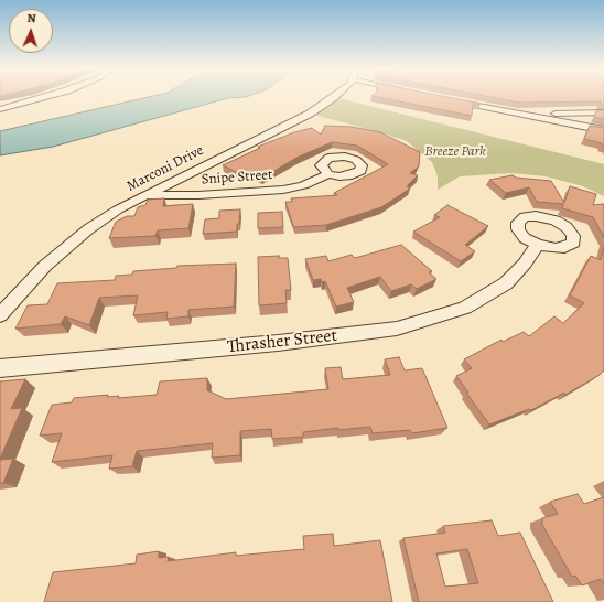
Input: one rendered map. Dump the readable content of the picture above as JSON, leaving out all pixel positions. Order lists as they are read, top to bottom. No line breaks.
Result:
{"streets":{"street":["Marconi Drive","Snipe Street","Thrasher Street"]},"crossings":[["Marconi Drive","Snipe Street"]],"parks":["Breeze Park"],"north":"top"}
